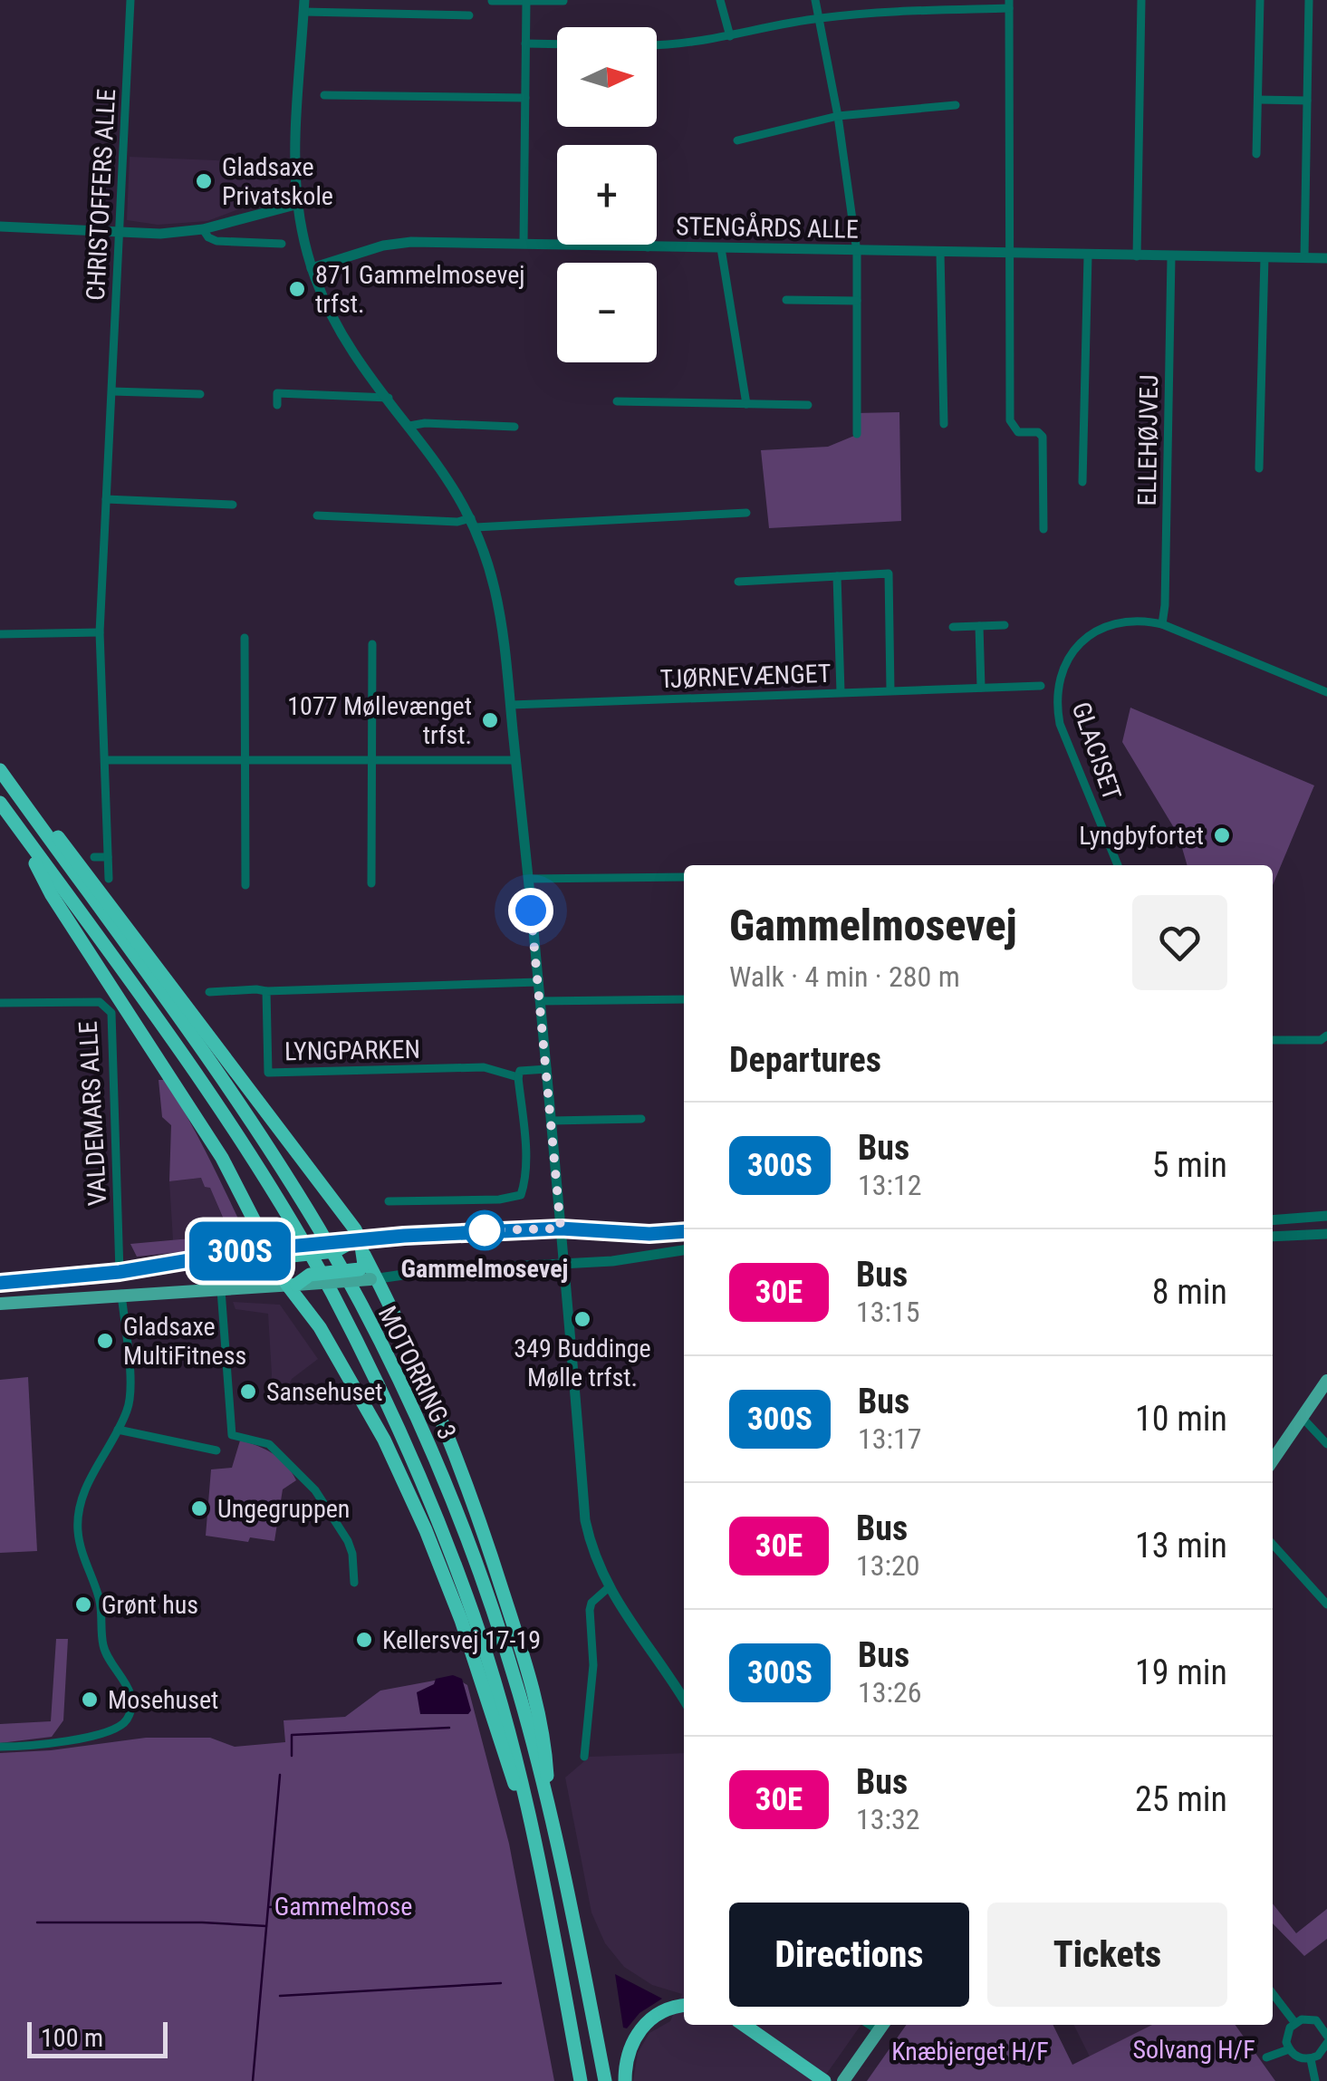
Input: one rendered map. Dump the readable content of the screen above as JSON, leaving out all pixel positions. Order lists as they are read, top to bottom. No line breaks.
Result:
{"streets":{"highway":["MOTORRING 3"],"street":["CHRISTOFFERS ALLE","STENGÅRDS ALLE","ELLEHØJVEJ","TJØRNEVÆNGET","GLACISET","LYNGPARKEN","VALDEMARS ALLE"]},"crossings":[["STENGÅRDS ALLE","ELLEHØJVEJ"],["ELLEHØJVEJ","GLACISET"]],"parks":["Gammelmose","Solvang H/F","Knæbjerget H/F"],"places":["Gladsaxe Privatskole","871 Gammelmosevej trfst.","1077 Møllevænget trfst.","Lyngbyfortet","Gammelmosevej","349 Buddinge Mølle trfst.","Gladsaxe MultiFitness","Sansehuset","Ungegruppen","Grønt hus","Kellersvej 17-19","Mosehuset"],"lines":["bus line 300S"],"scale_bar":"100 m","north":"right","page":{"on_map":"300S","map_buttons":["+","−"],"heading":[["Gammelmosevej","Walk · 4 min · 280 m"],"Departures"],"list":[{"mark":"300S","name":"Bus","note":"13:12","value":"5 min"},{"mark":"30E","name":"Bus","note":"13:15","value":"8 min"},{"mark":"300S","name":"Bus","note":"13:17","value":"10 min"},{"mark":"30E","name":"Bus","note":"13:20","value":"13 min"},{"mark":"300S","name":"Bus","note":"13:26","value":"19 min"},{"mark":"30E","name":"Bus","note":"13:32","value":"25 min"}],"buttons":["Directions","Tickets"],"scale":"100 m"}}
